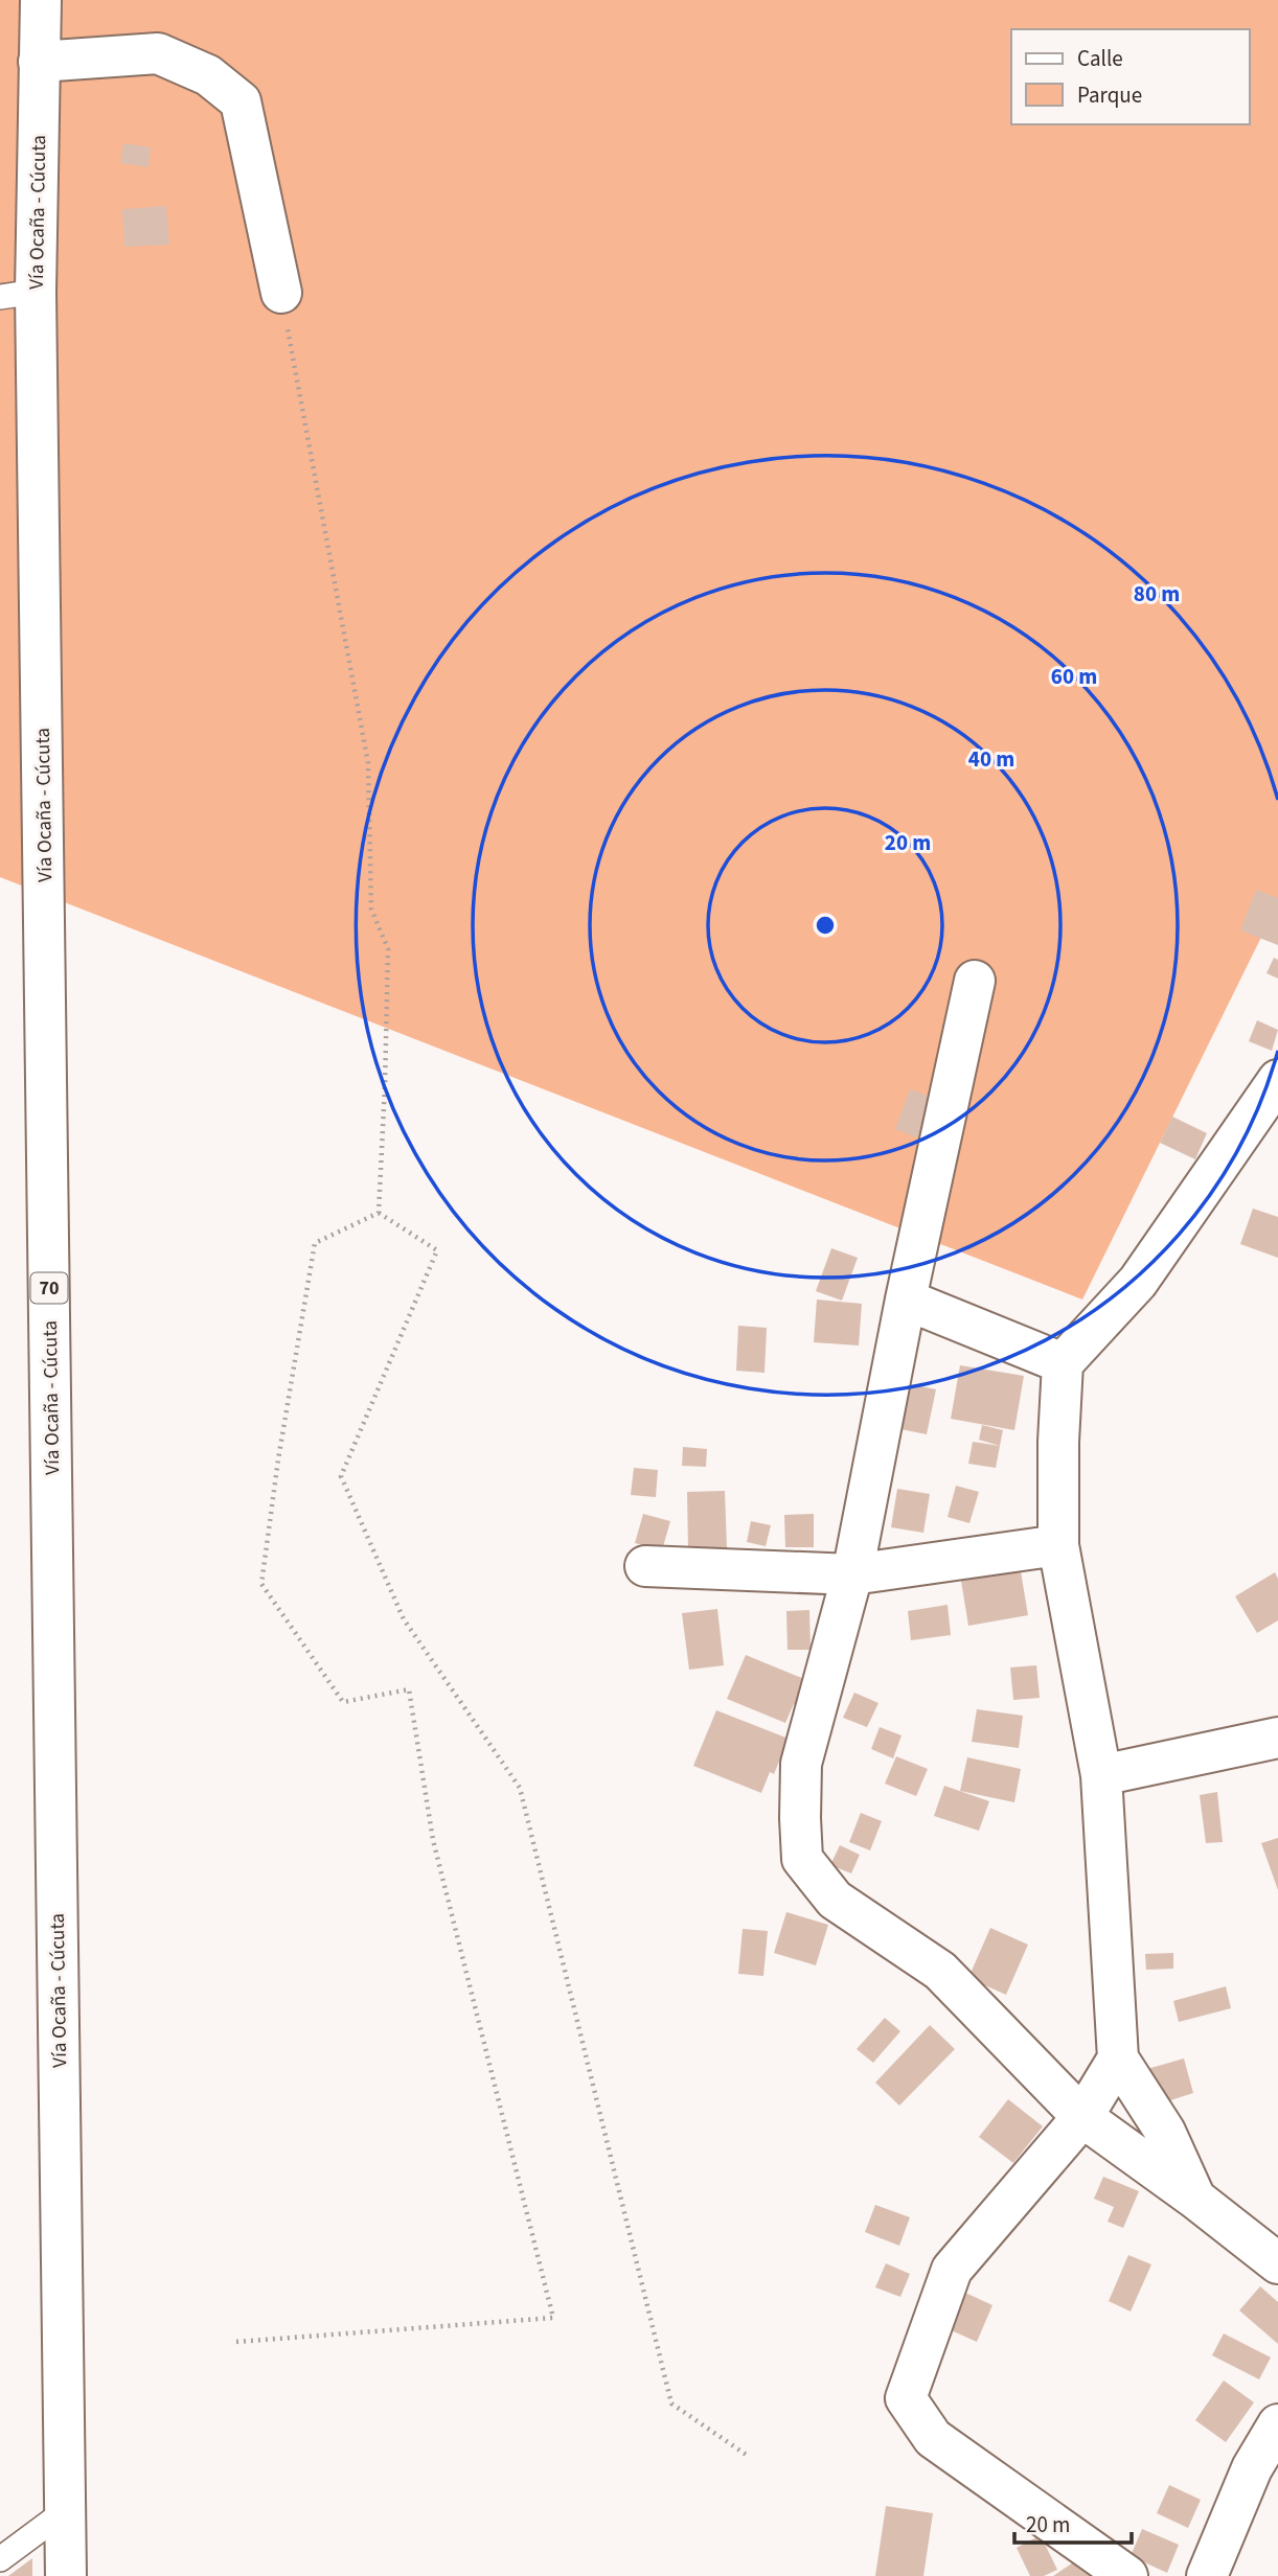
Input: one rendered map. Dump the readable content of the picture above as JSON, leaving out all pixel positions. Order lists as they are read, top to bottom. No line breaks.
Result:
{"streets":{"street":["Vía Ocaña - Cúcuta","70"]},"legend":["Calle","Parque"],"scale_bar":"20 m","rings":["80 m","60 m","40 m","20 m"]}
